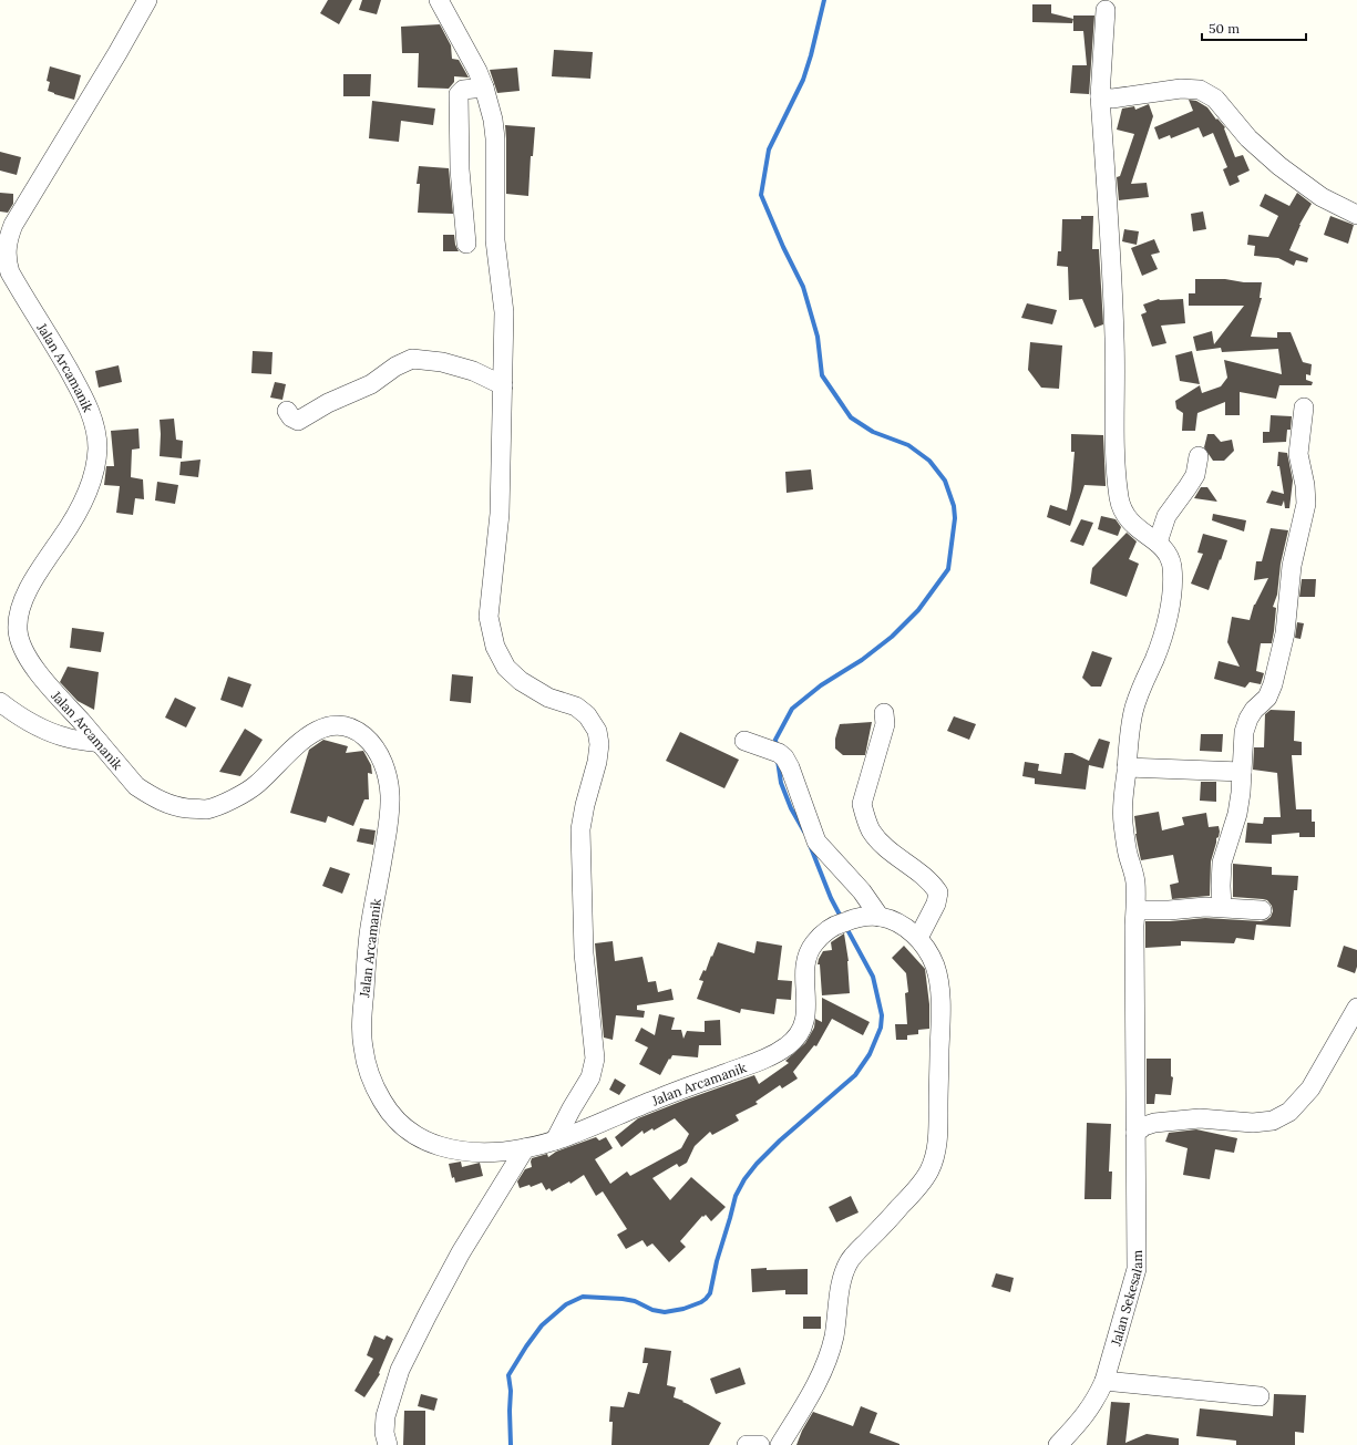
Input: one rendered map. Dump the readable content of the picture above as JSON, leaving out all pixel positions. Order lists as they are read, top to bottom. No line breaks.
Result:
{"streets":{"street":["Jalan Arcamanik","Jalan Sekesalam"]},"scale_bar":"50 m"}
